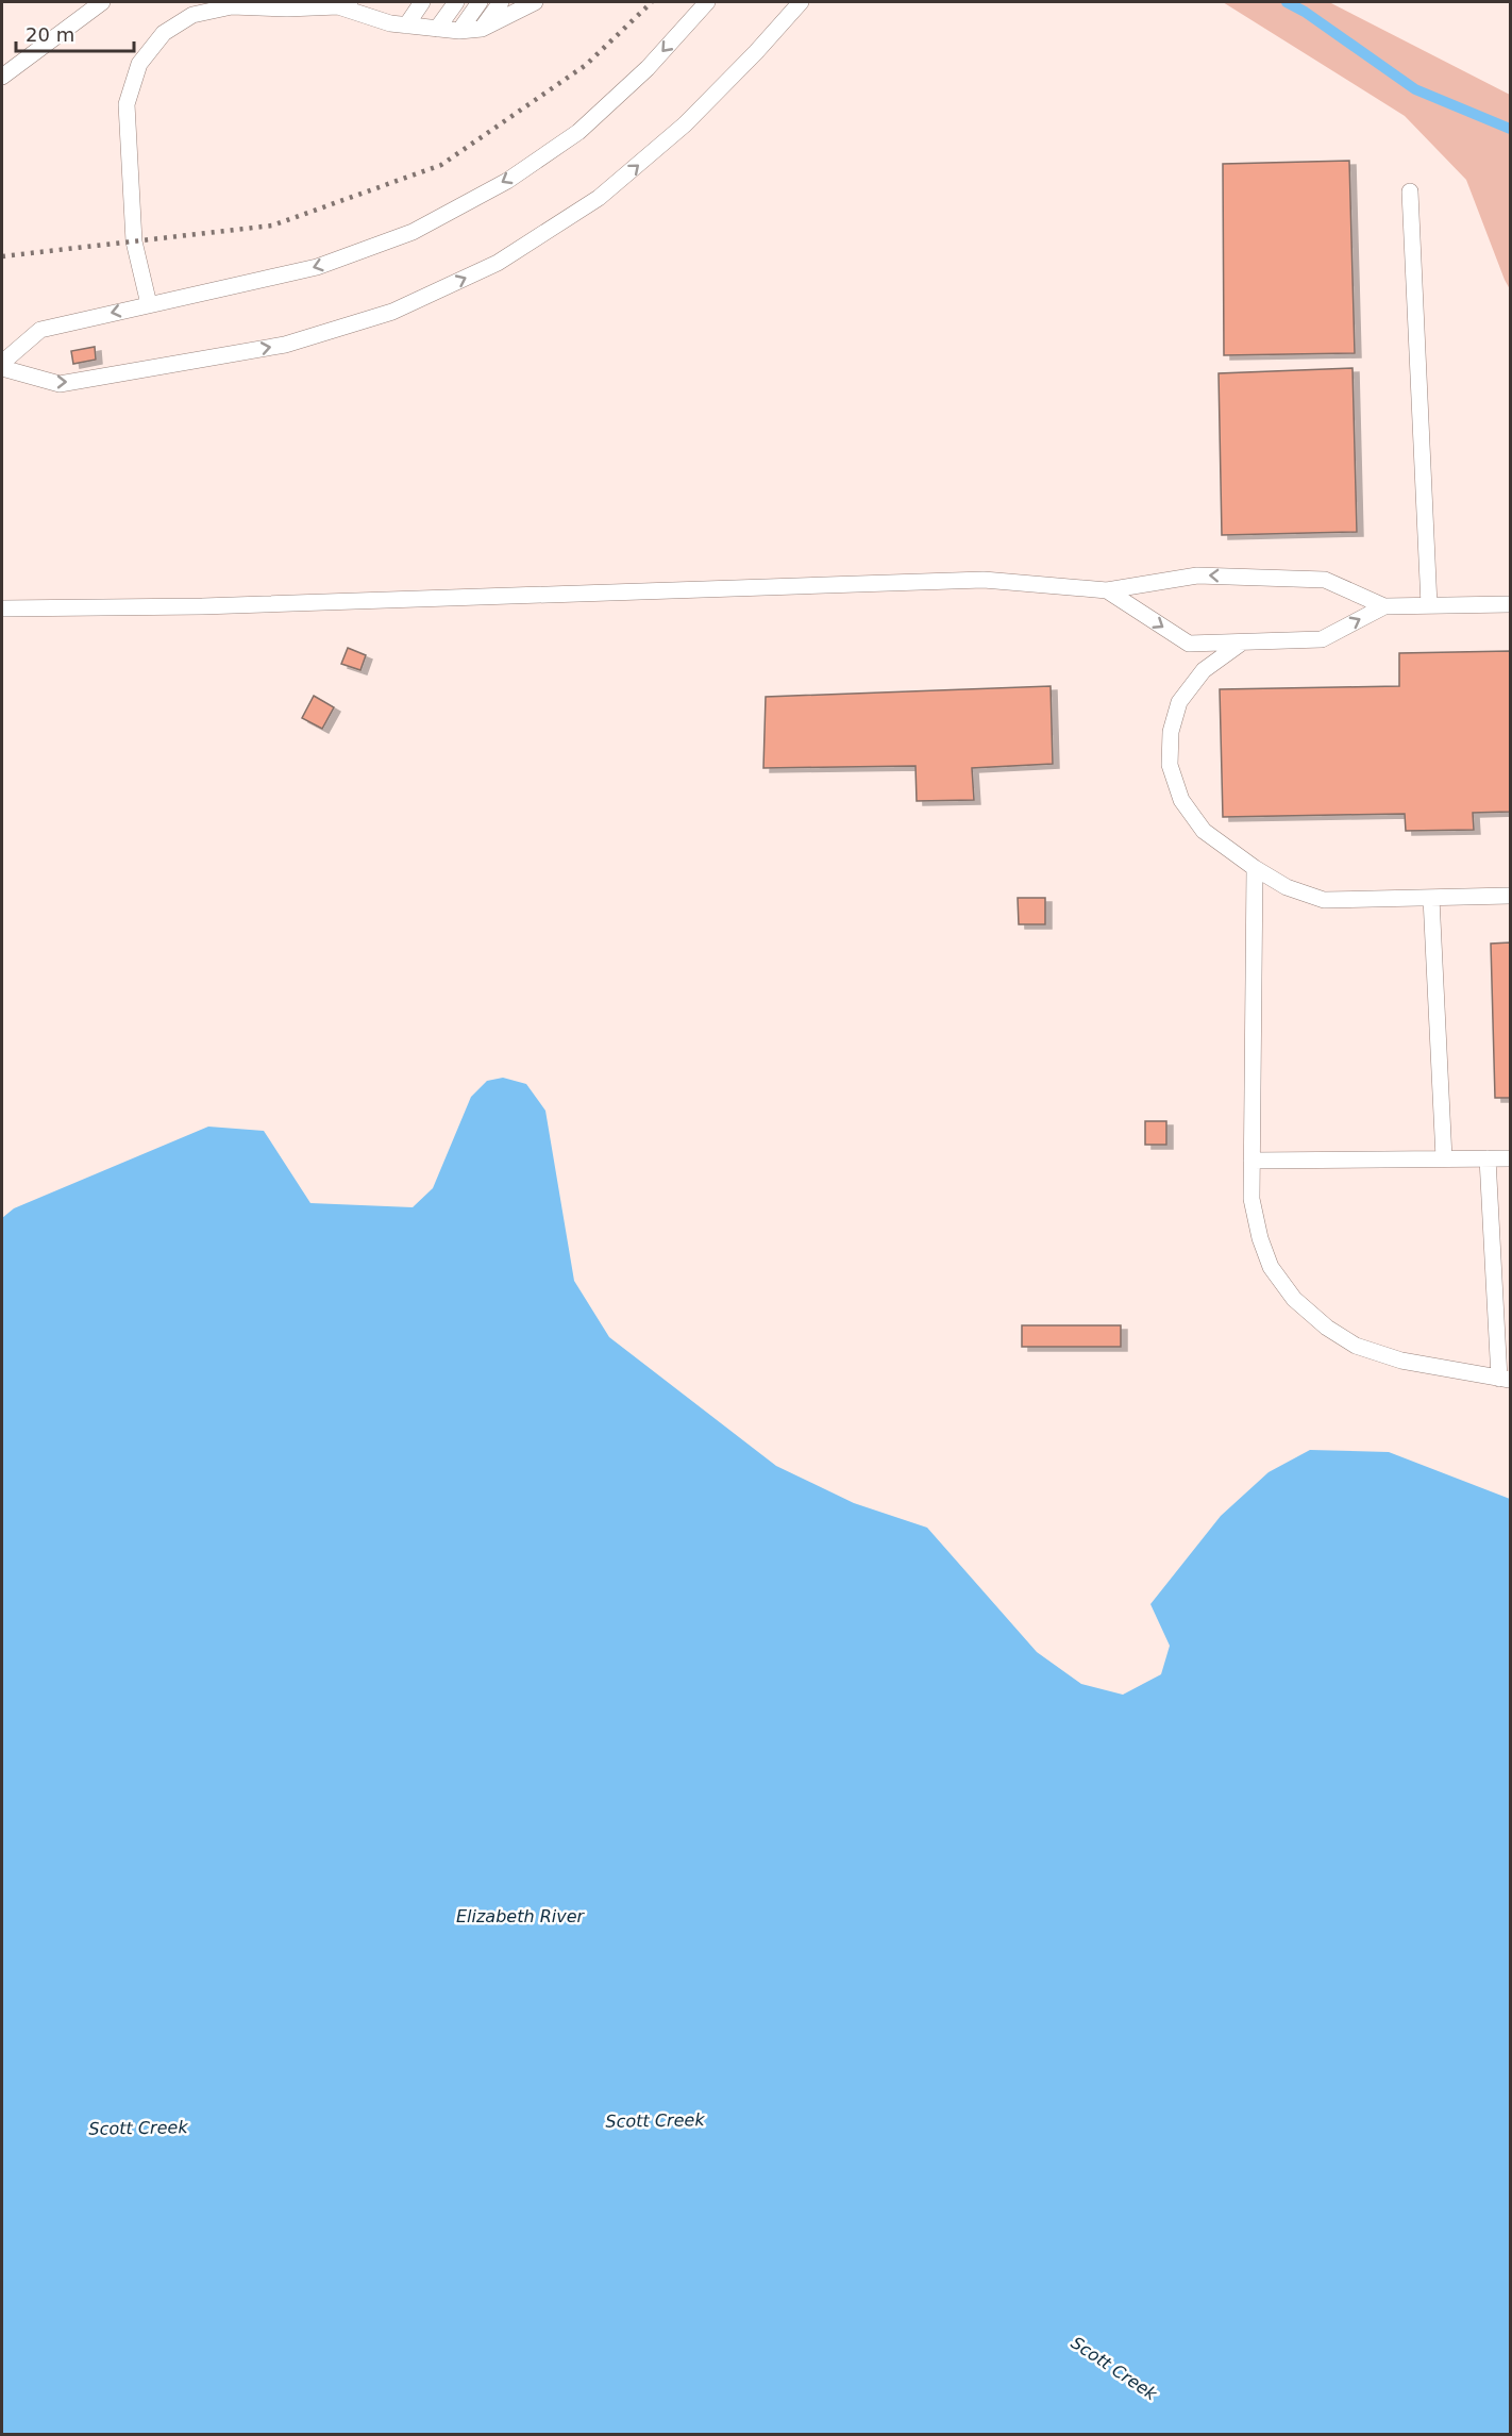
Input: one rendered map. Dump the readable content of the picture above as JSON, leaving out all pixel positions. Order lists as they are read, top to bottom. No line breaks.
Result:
{"water":["Elizabeth River","Scott Creek"],"scale_bar":"20 m"}
